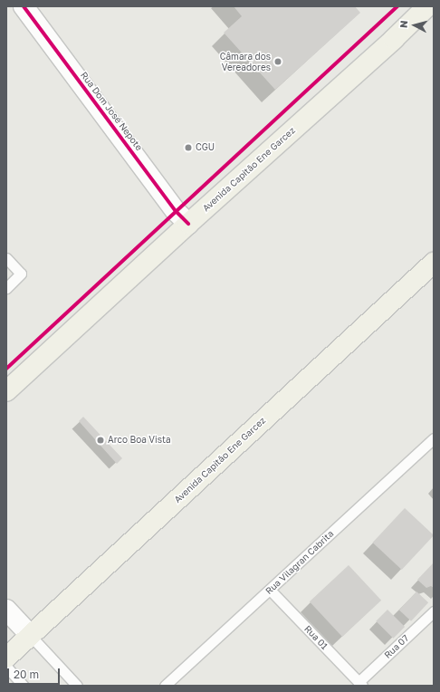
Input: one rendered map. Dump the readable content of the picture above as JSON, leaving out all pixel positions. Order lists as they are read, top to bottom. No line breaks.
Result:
{"streets":{"main road":["Avenida Capitão Ene Garcez"],"street":["Rua Dom José Nepote"],"lane":["Rua Vilagran Cabrita","Rua 01","Rua 07"]},"crossings":[["Rua Dom José Nepote","Avenida Capitão Ene Garcez"],["Rua Vilagran Cabrita","Rua 01"],["Rua 01","Rua 07"]],"places":["Câmara dos Vereadores","CGU","Arco Boa Vista"],"scale_bar":"20 m","north":"left"}
